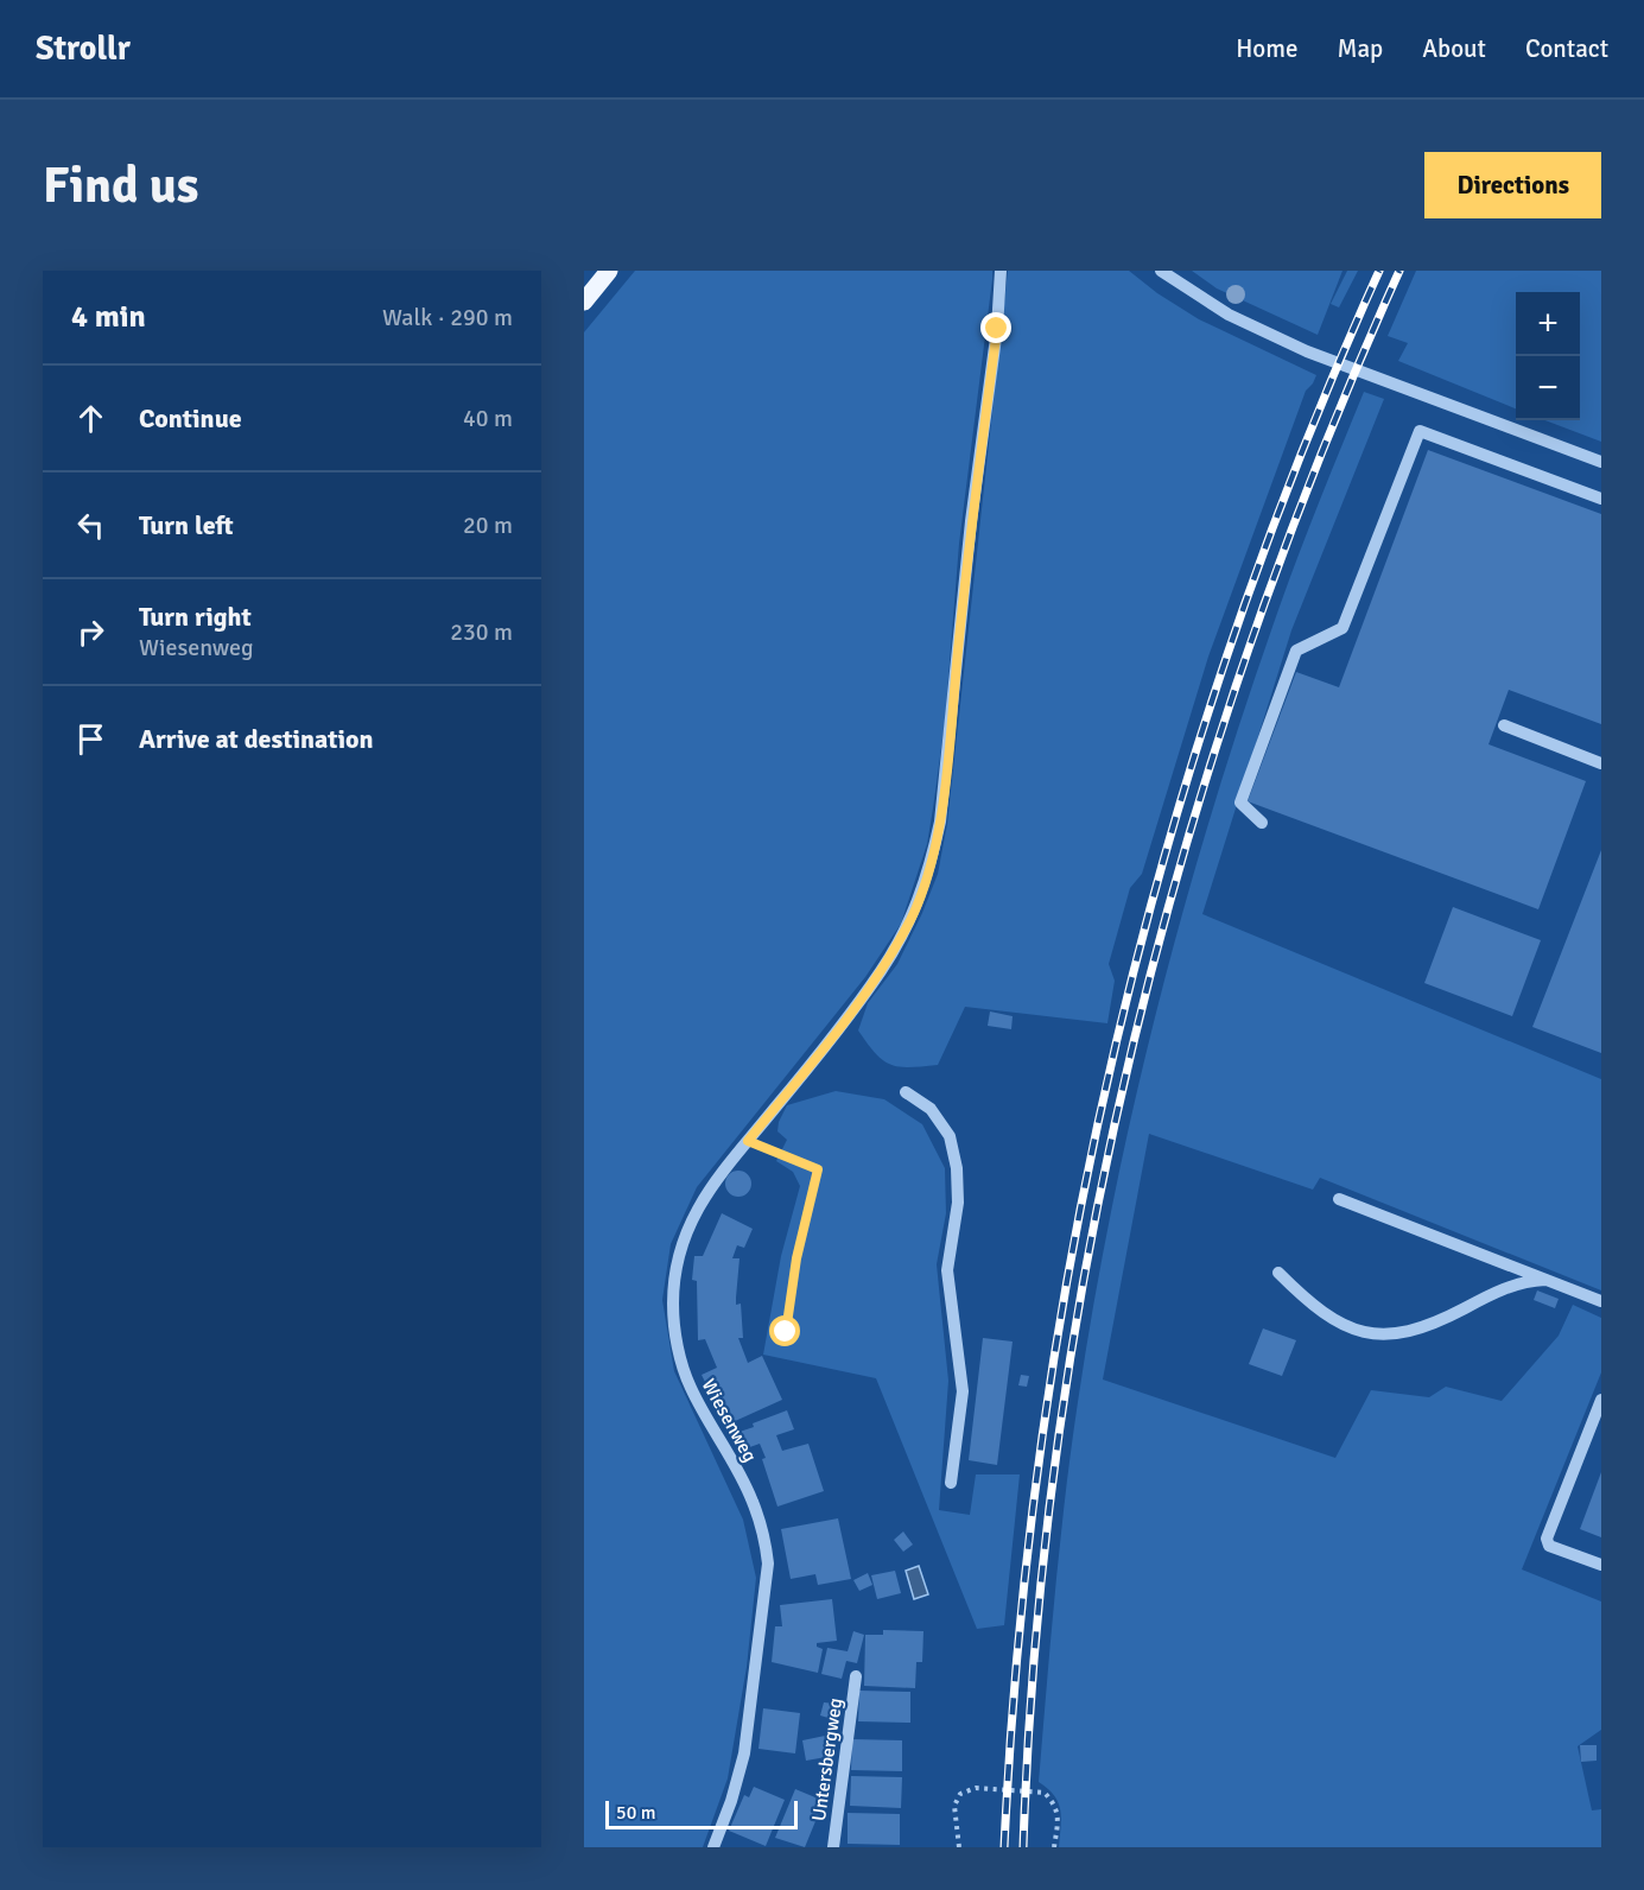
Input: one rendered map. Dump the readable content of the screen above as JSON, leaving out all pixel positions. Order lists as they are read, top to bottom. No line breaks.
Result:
{"streets":{"street":["Wiesenweg","Untersbergweg"]},"scale_bar":"50 m","page":{"header":"Strollr","nav":["Home","Map","About","Contact"],"buttons":"Directions","title":"Find us","heading":["4 min","Walk · 290 m"],"map_buttons":["+","−"],"list":[["Continue","40 m"],["Turn left","20 m"],["Turn right","Wiesenweg","230 m"],"Arrive at destination"],"scale":"50 m"}}
